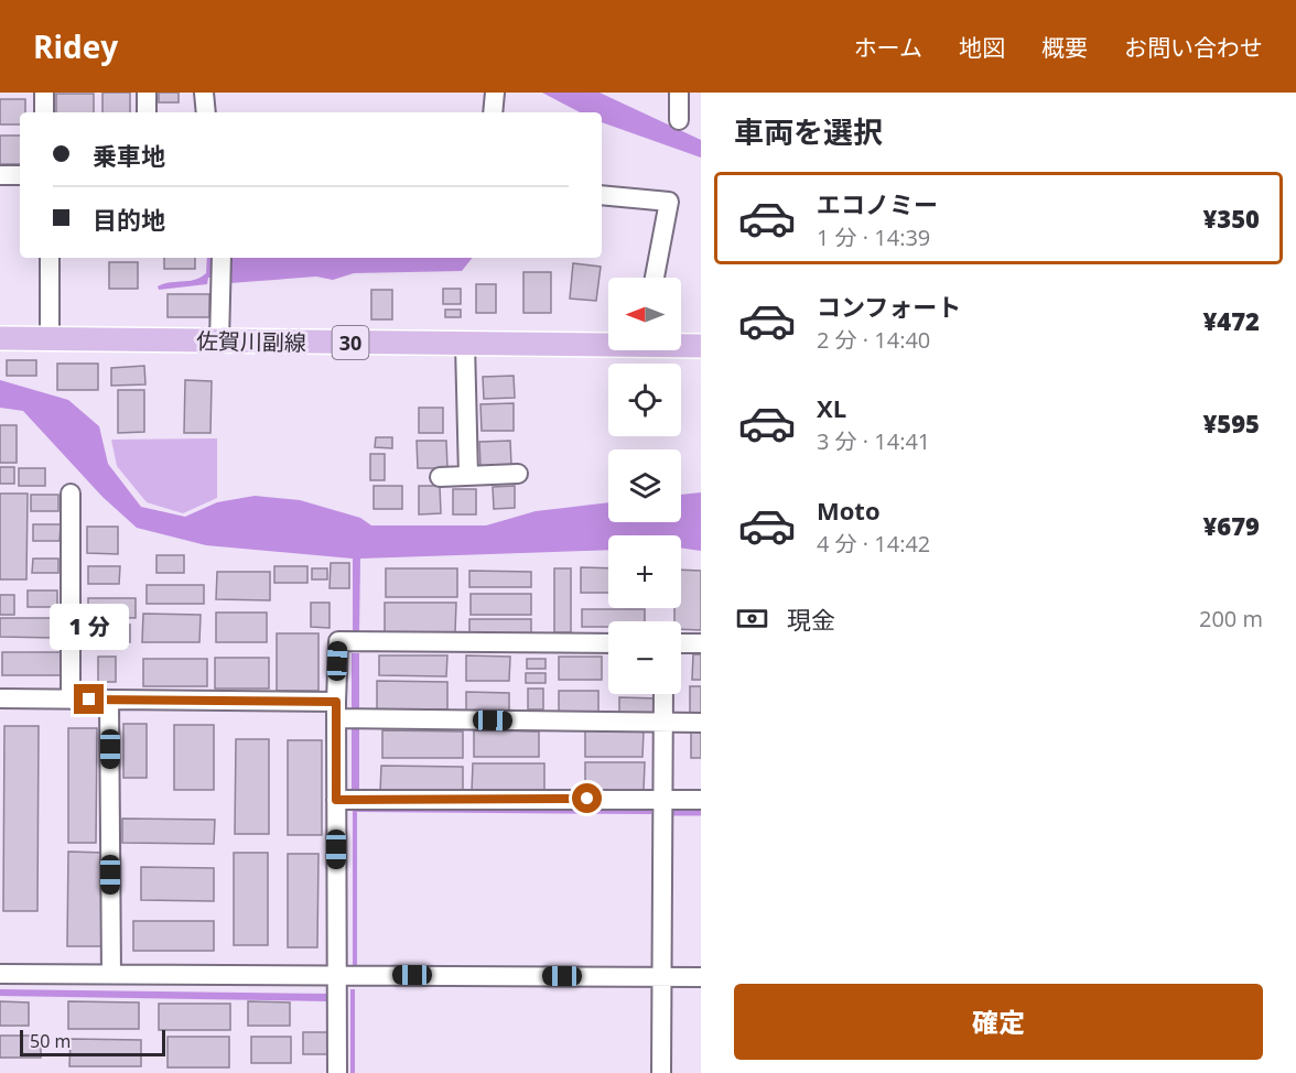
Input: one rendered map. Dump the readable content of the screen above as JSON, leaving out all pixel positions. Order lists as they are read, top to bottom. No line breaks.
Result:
{"streets":{"main road":["佐賀川副線","30"]},"scale_bar":"50 m","north":"left","page":{"header":"Ridey","nav":["ホーム","地図","概要","お問い合わせ"],"heading":"車両を選択","banner":["乗車地","目的地"],"list":[{"name":"エコノミー","note":"1 分 · 14:39","value":"¥350"},{"name":"コンフォート","note":"2 分 · 14:40","value":"¥472"},{"name":"XL","note":"3 分 · 14:41","value":"¥595"},{"name":"Moto","note":"4 分 · 14:42","value":"¥679"}],"map_buttons":["+","−"],"pay":["現金","200 m"],"bubble":"1 分","buttons":"確定","scale":"50 m"}}
